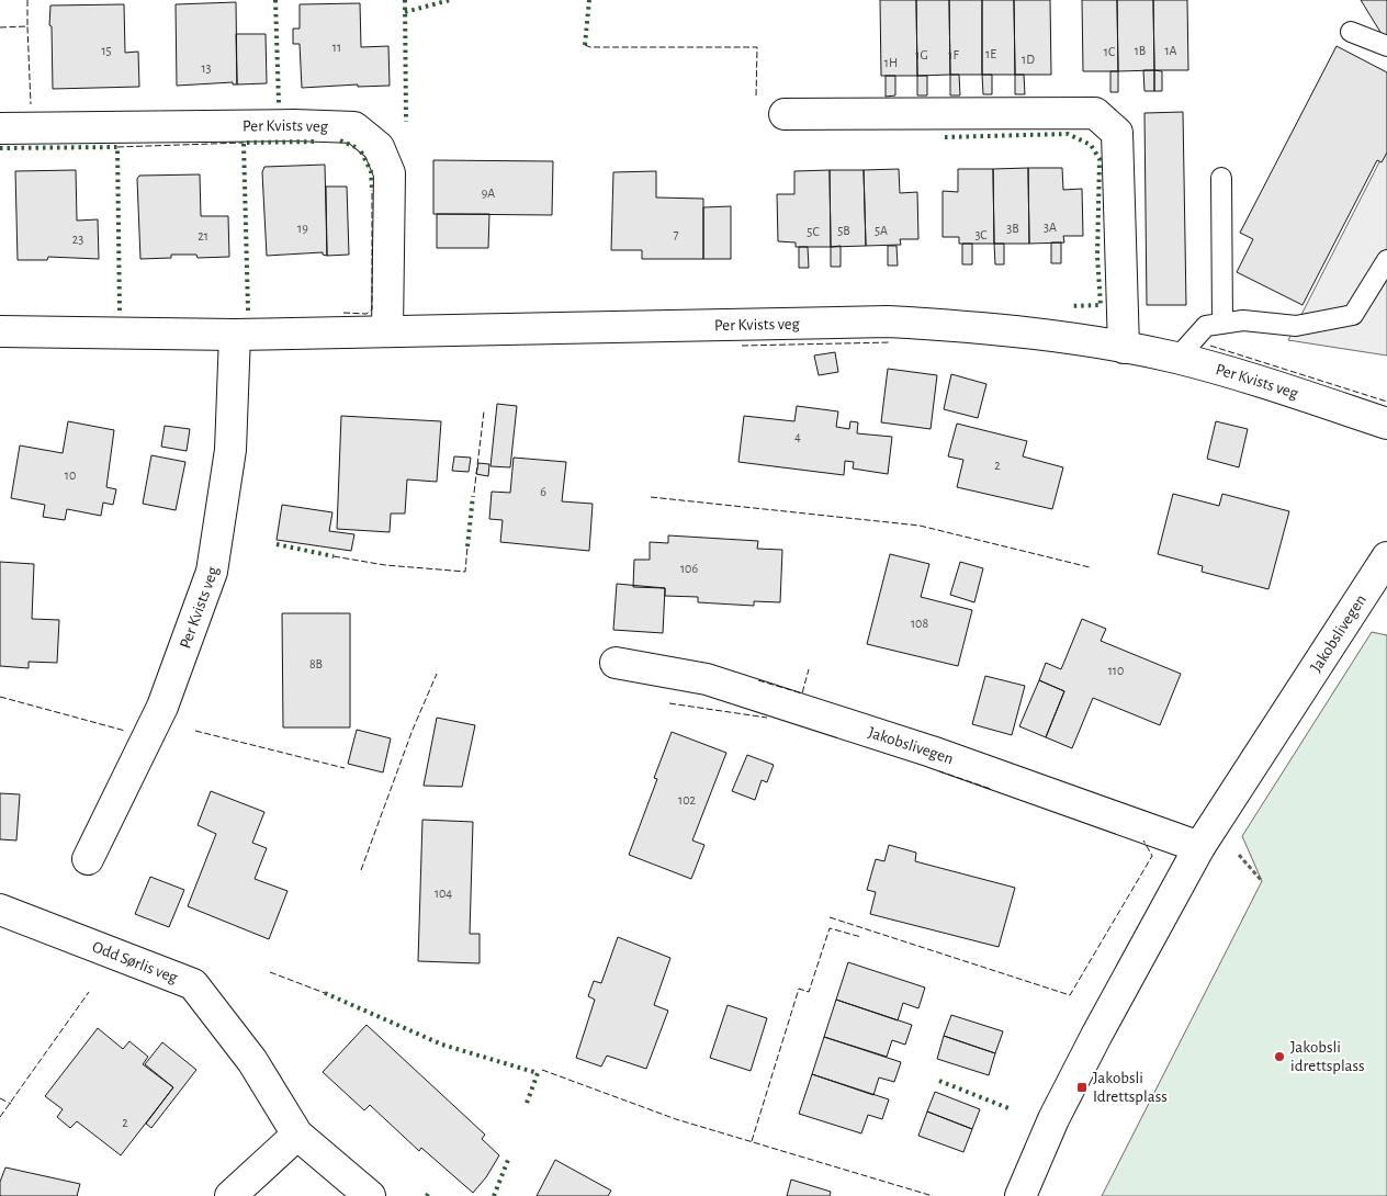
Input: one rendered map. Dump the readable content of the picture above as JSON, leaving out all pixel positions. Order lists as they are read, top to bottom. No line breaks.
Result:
{"streets":{"street":["Per Kvists veg","Jakobslivegen","Odd Sørlis veg"]},"places":{"other":["Jakobsli idrettsplass"],"transit":["Jakobsli Idrettsplass"]},"house_numbers":["11","15","1B","1A","1C","1E","1G","1F","1D","1H","13","9A","3A","19","3B","5B","5A","5C","7","3C","21","23","4","2","10","6","106","108","8B","110","102","104","2"]}
